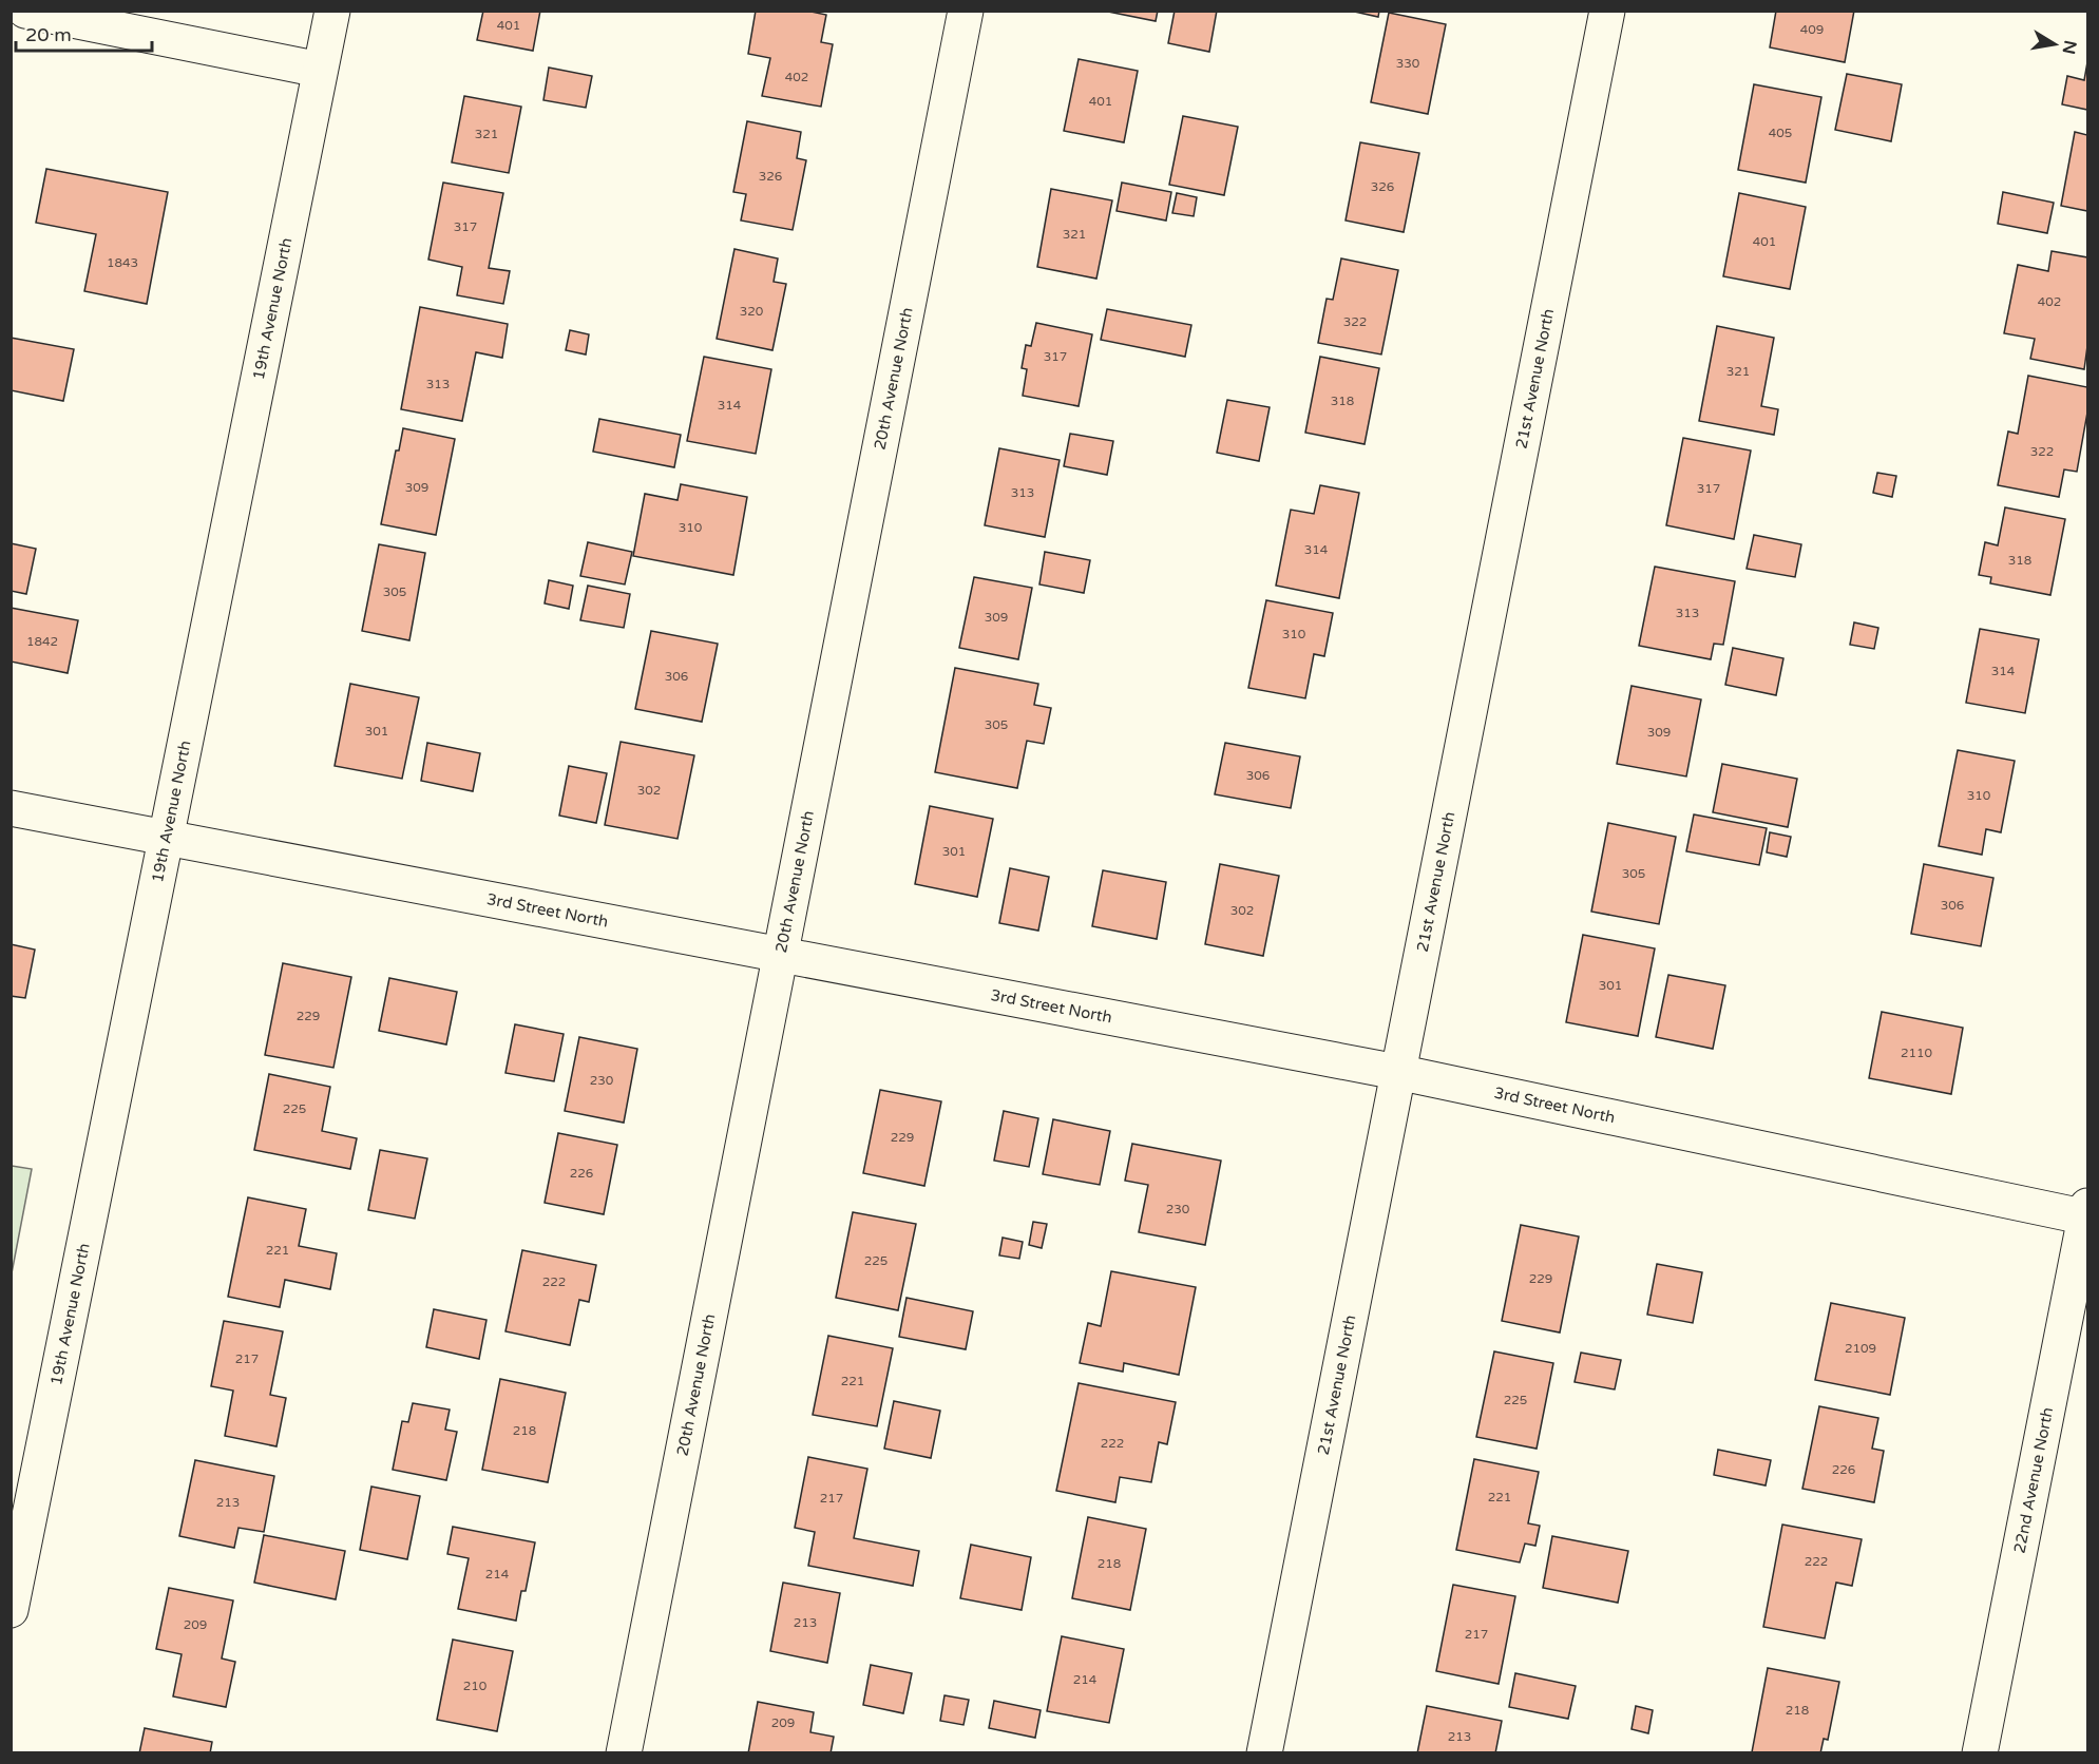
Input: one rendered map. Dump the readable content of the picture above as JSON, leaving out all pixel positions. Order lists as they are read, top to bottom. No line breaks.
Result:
{"streets":{"street":["19th Avenue North","20th Avenue North","21st Avenue North","3rd Street North","22nd Avenue North"]},"crossings":[["19th Avenue North","3rd Street North"],["20th Avenue North","3rd Street North"],["21st Avenue North","3rd Street North"],["3rd Street North","22nd Avenue North"]],"house_numbers":["401","409","330","402","401","405","321","326","326","317","321","401","1843","402","320","322","317","321","313","318","314","322","309","317","313","310","314","318","305","313","309","310","1842","314","306","305","301","309","306","302","310","301","305","306","302","301","229","2110","230","225","229","226","230","221","225","229","222","2109","217","221","225","218","222","226","221","217","213","222","218","214","213","209","217","214","210","218","209","213"],"scale_bar":"20 m","north":"right"}
